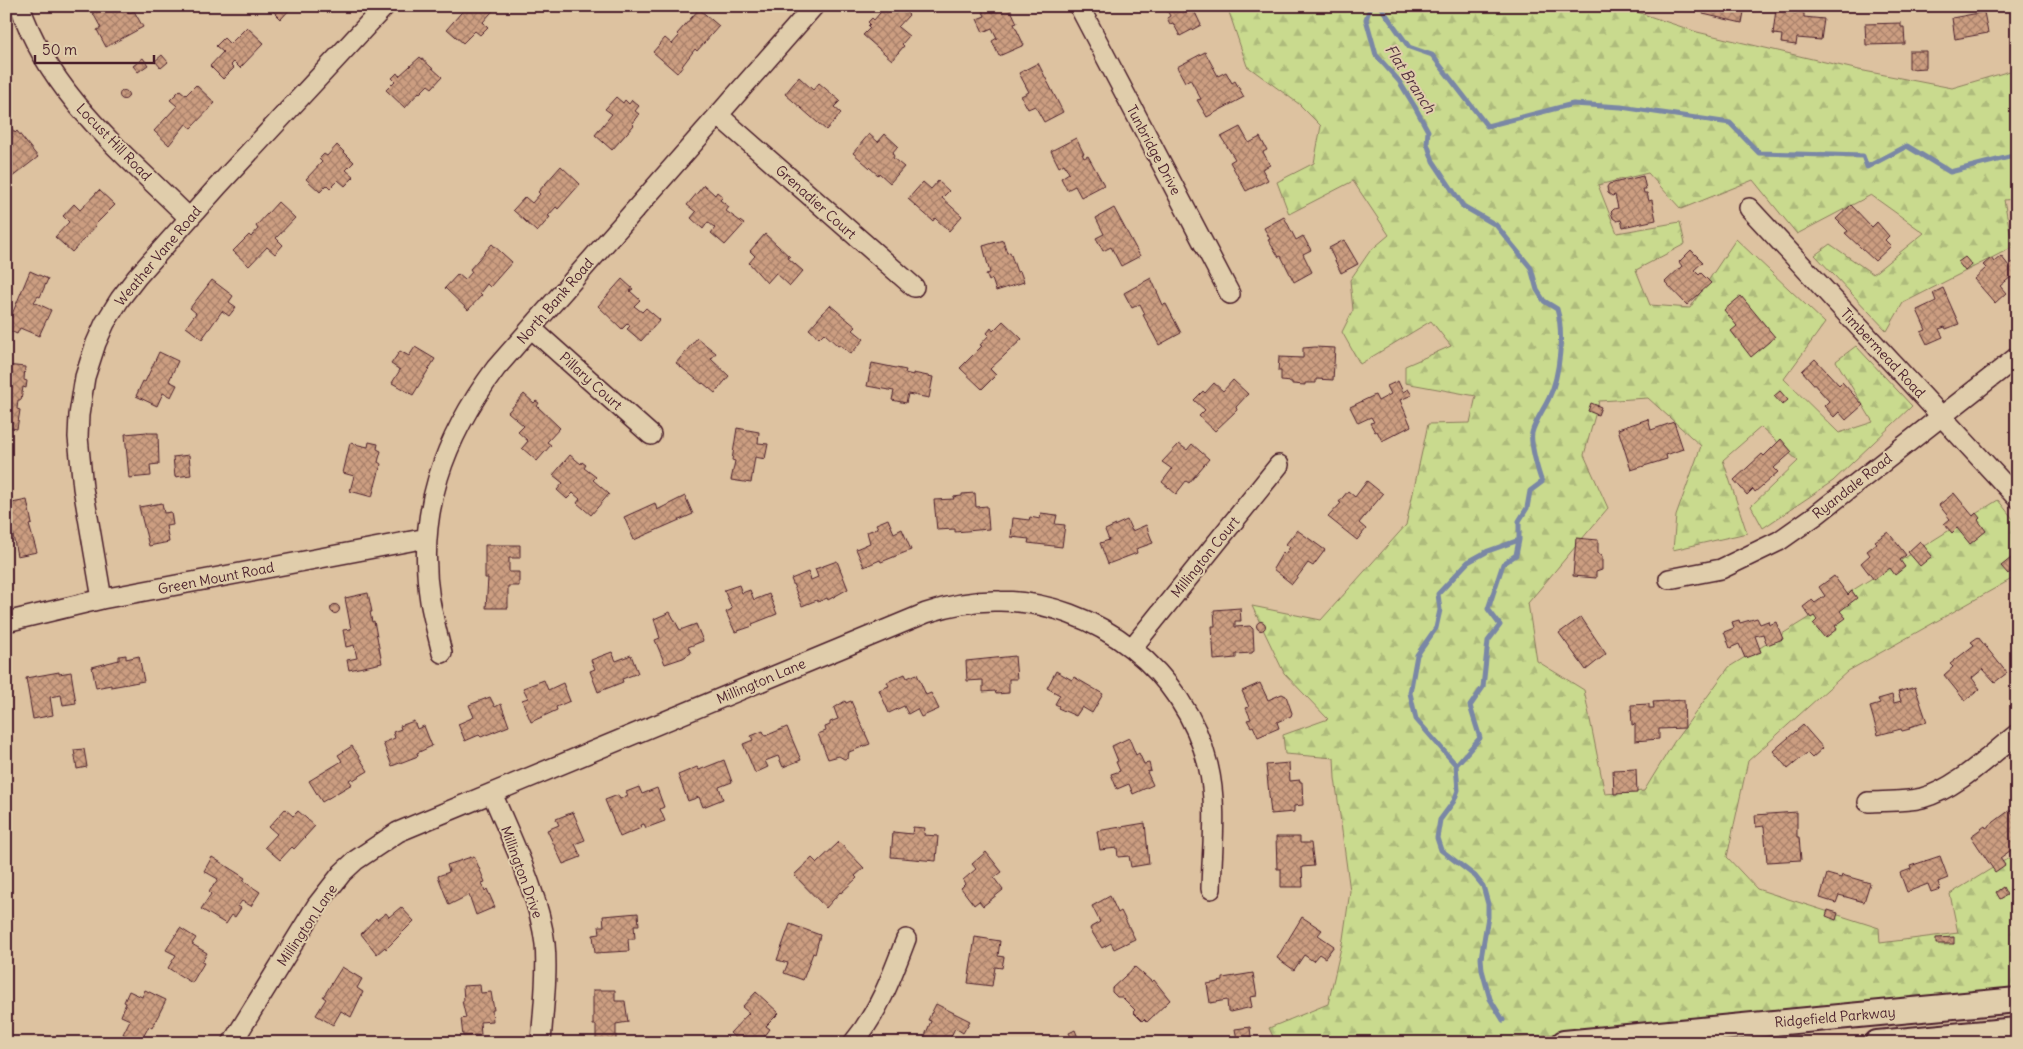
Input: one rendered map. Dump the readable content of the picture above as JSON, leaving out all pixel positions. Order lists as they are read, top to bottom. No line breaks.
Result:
{"streets":{"main road":["Ridgefield Parkway"],"street":["Locust Hill Road","Tunbridge Drive","Grenadier Court","Weather Vane Road","North Bank Road","Timbermead Road","Pillary Court","Ryandale Road","Millington Court","Green Mount Road","Millington Lane","Millington Drive"]},"crossings":[["Locust Hill Road","Weather Vane Road"],["Grenadier Court","North Bank Road"],["Weather Vane Road","Green Mount Road"],["North Bank Road","Pillary Court"],["North Bank Road","Green Mount Road"],["Timbermead Road","Ryandale Road"],["Millington Court","Millington Lane"],["Millington Lane","Millington Drive"]],"water":["Flat Branch"],"scale_bar":"50 m"}
